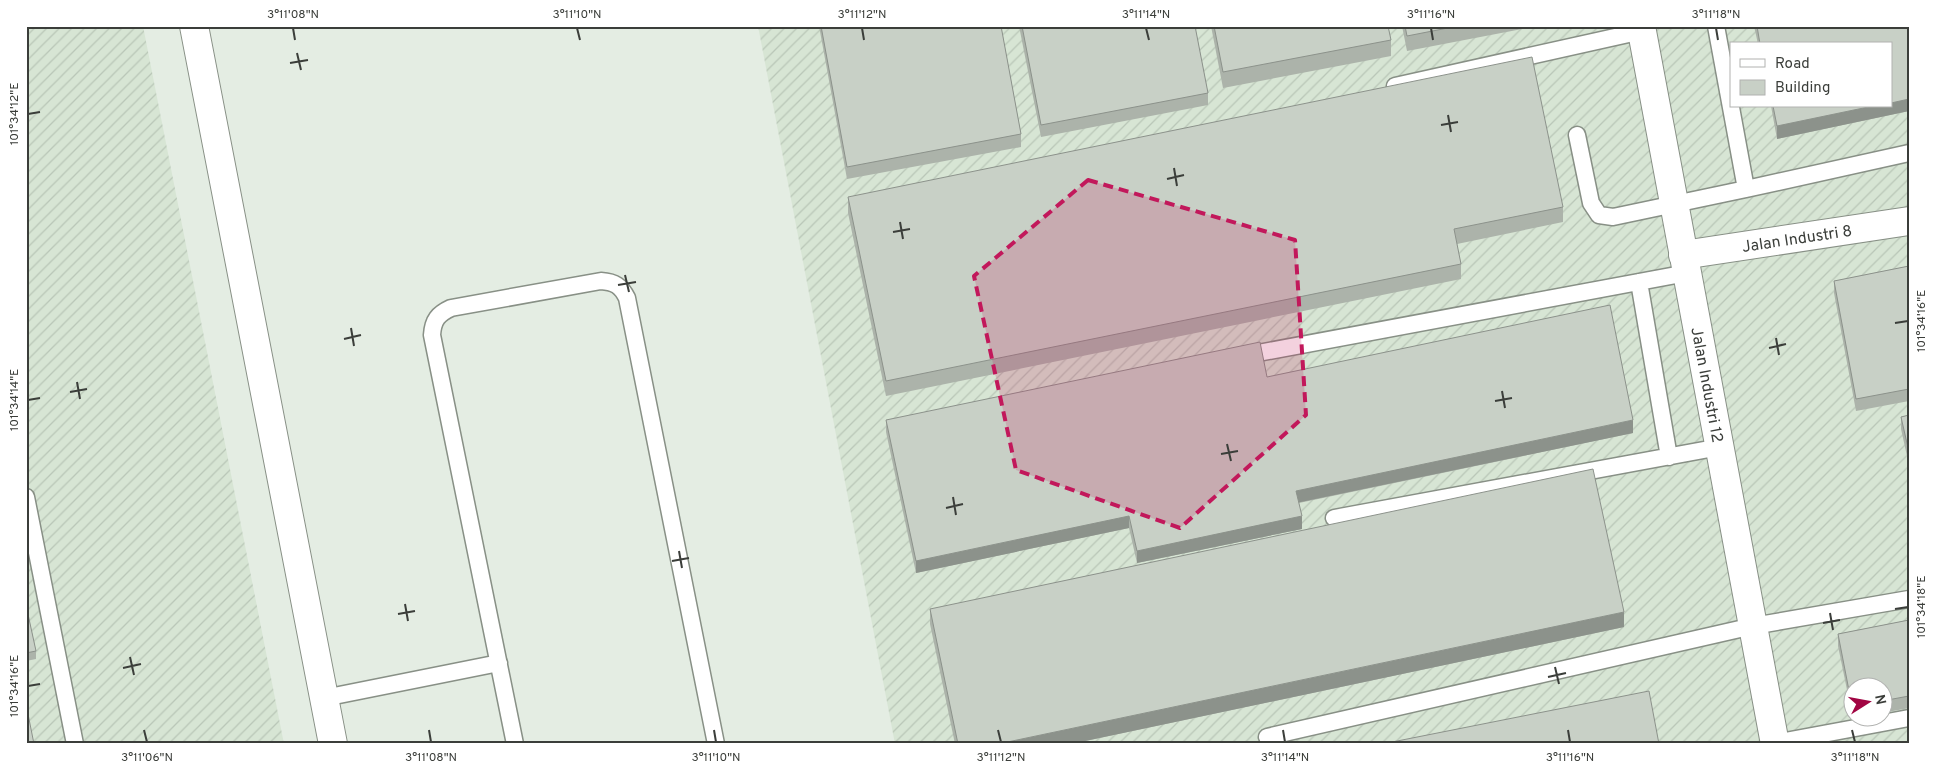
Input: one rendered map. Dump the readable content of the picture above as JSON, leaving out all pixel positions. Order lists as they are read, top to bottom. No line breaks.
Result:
{"streets":{"street":["Jalan Industri 8","Jalan Industri 12"]},"crossings":[["Jalan Industri 8","Jalan Industri 12"]],"legend":["Road","Building"],"north":"right","coordinates":["3°11'08\"N","3°11'10\"N","3°11'12\"N","3°11'14\"N","3°11'16\"N","3°11'18\"N","101°34'12\"E","101°34'16\"E","101°34'14\"E","101°34'18\"E","3°11'06\"N"]}
